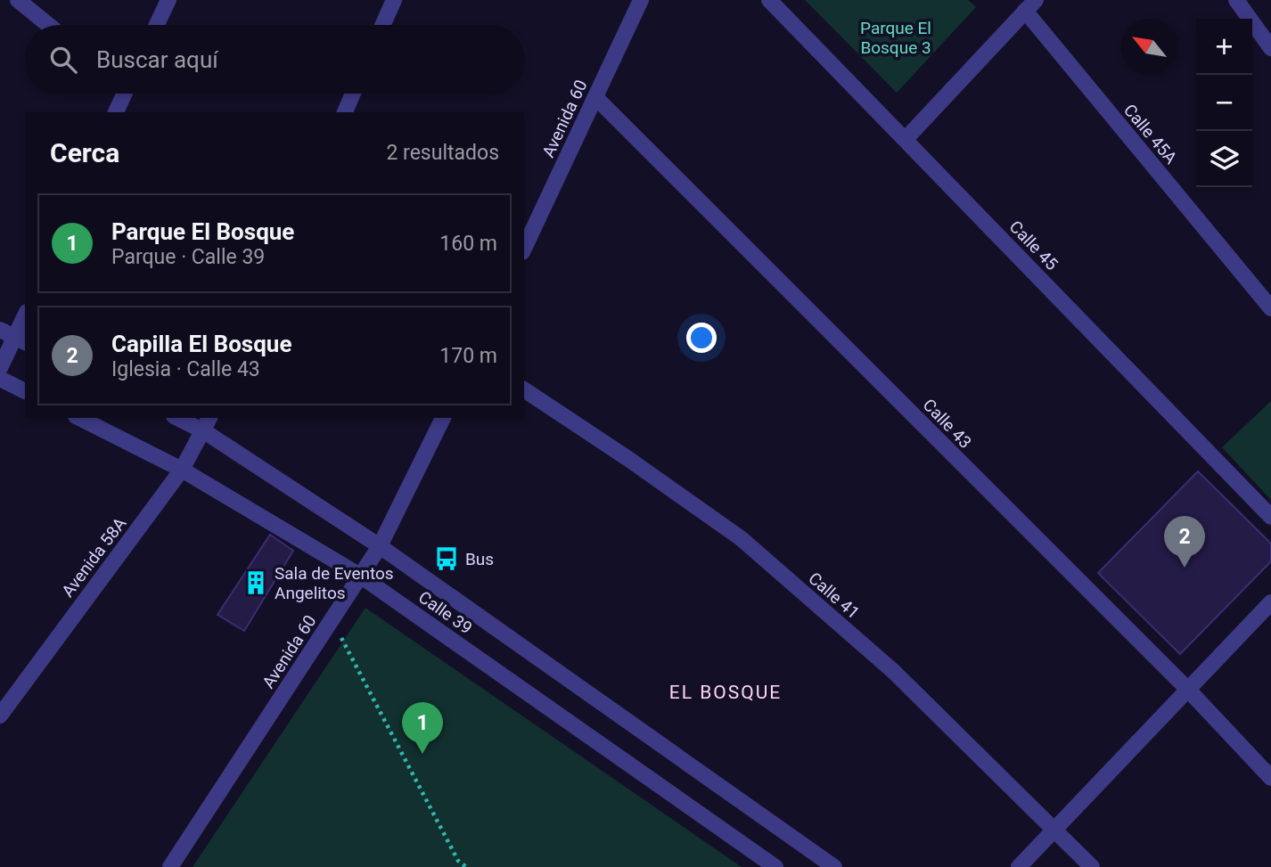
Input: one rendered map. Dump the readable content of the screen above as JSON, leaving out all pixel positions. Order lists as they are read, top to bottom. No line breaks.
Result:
{"streets":{"street":["Avenida 60","Calle 45A","Calle 45","Calle 43","Avenida 58A","Calle 41","Calle 39"]},"crossings":[["Avenida 60","Calle 43"],["Avenida 60","Calle 39"],["Avenida 58A","Calle 39"]],"districts":["EL BOSQUE"],"parks":["Parque El Bosque 3"],"places":{"bus stop":["Bus"],"building":["Sala de Eventos Angelitos"]},"north":"top left","page":{"map_buttons":["+","−"],"search":"Buscar aquí","heading":["Cerca","2 resultados"],"list":[{"mark":"1","name":"Parque El Bosque","note":"Parque · Calle 39","value":"160 m"},{"mark":"2","name":"Capilla El Bosque","note":"Iglesia · Calle 43","value":"170 m"}],"pins":["2","1"]}}
